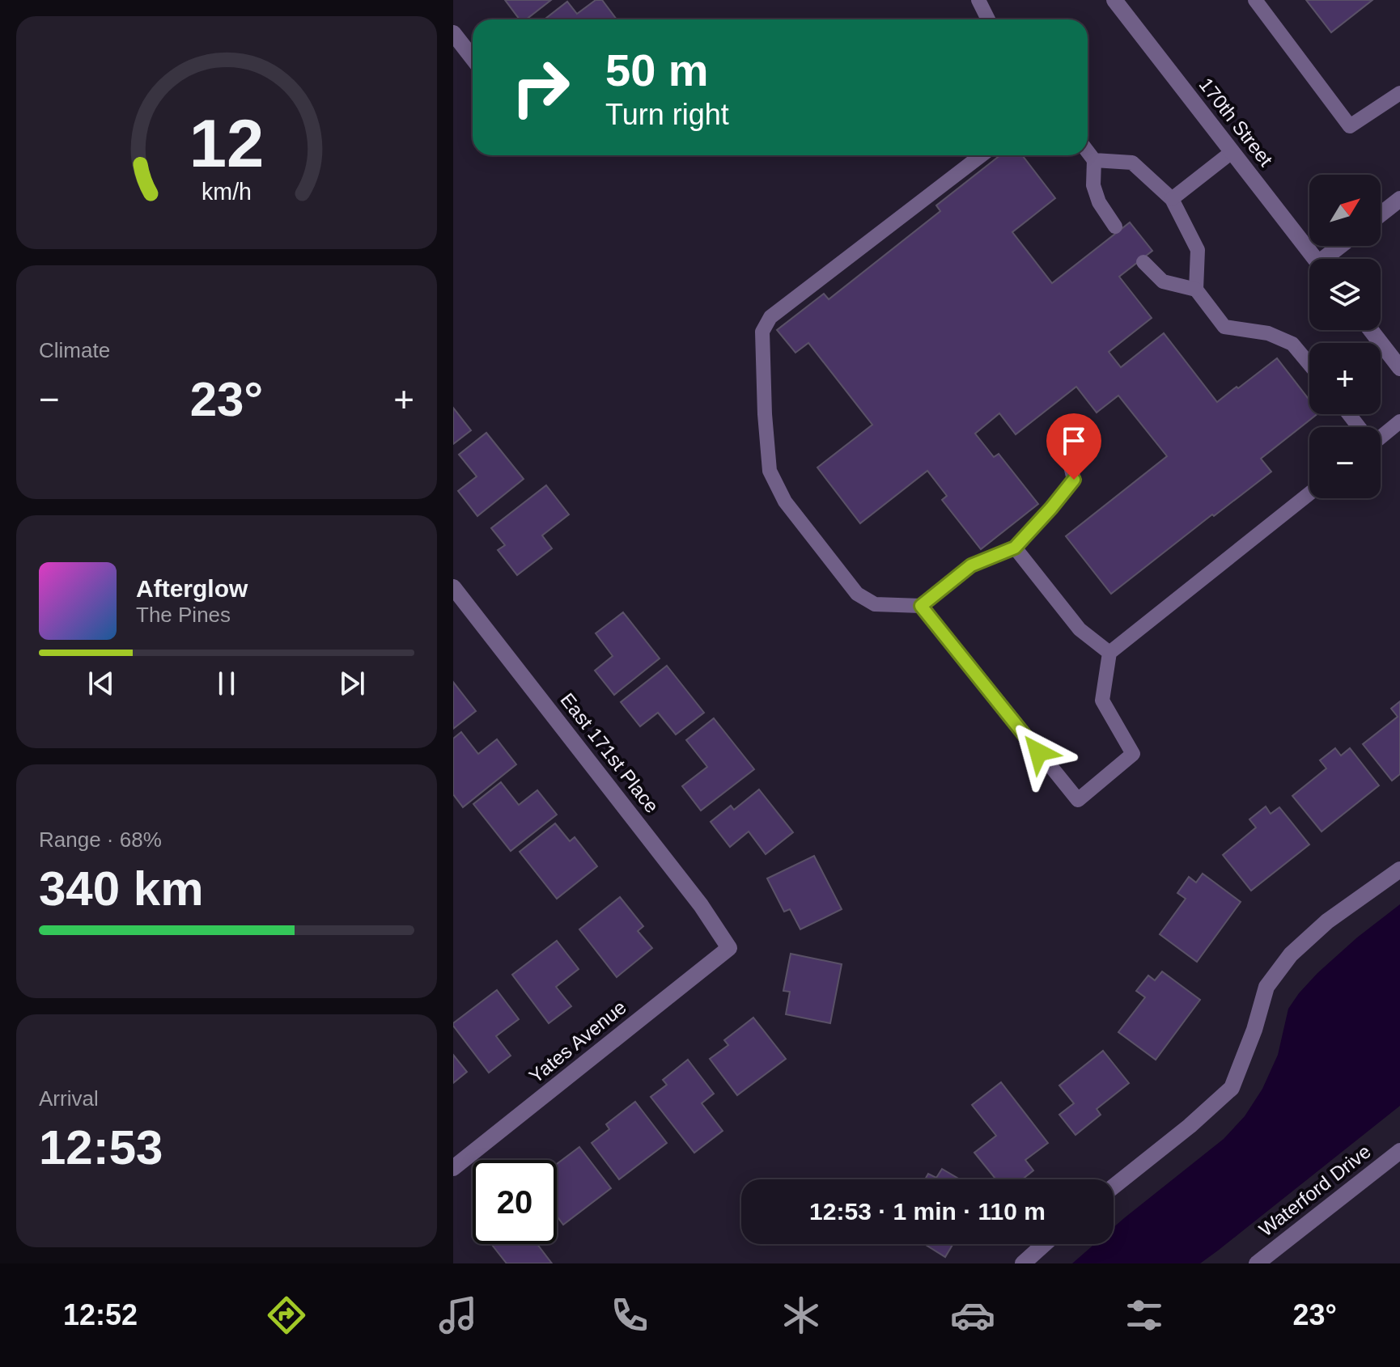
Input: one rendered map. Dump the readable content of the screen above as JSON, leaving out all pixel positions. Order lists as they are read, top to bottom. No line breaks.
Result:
{"streets":{"street":["170th Street","East 171st Place","Yates Avenue","Waterford Drive"]},"crossings":[["East 171st Place","Yates Avenue"]],"north":"top right","page":{"turn":["50 m","Turn right"],"map_buttons":["+","−"],"tile":["Climate",["Range · 68%","340 km"],["Arrival","12:53"]],"heat":["−","23°","+"],"song":["Afterglow","The Pines"],"limit":"20","trip":"12:53 · 1 min · 110 m","tabs":["12:52","23°"],"gauge":["12","km/h"]}}
